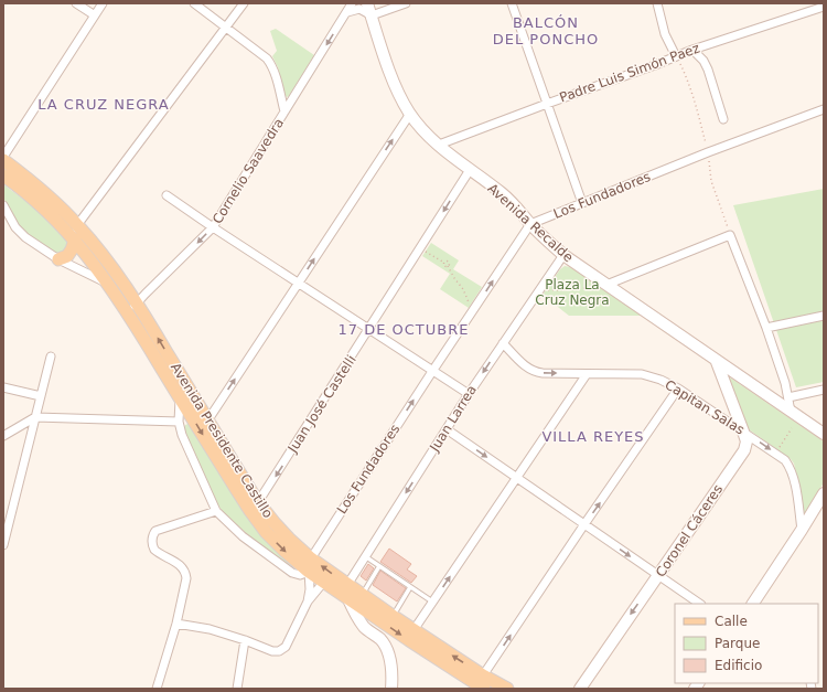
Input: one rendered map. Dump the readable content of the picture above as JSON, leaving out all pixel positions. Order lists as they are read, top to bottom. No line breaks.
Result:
{"streets":{"main road":["Avenida Presidente Castillo"],"street":["Padre Luis Simón Paez","Cornelio Saavedra","Los Fundadores","Avenida Recalde","Juan José Castelli","Capitan Salas","Juan Larrea","Coronel Cáceres"]},"crossings":[["Padre Luis Simón Paez","Avenida Recalde"],["Cornelio Saavedra","Avenida Presidente Castillo"],["Los Fundadores","Avenida Recalde"],["Los Fundadores","Avenida Presidente Castillo"],["Avenida Recalde","Juan José Castelli"],["Avenida Recalde","Juan Larrea"],["Avenida Recalde","Coronel Cáceres"],["Juan José Castelli","Avenida Presidente Castillo"],["Capitan Salas","Juan Larrea"],["Capitan Salas","Coronel Cáceres"],["Juan Larrea","Avenida Presidente Castillo"]],"one_way":["Cornelio Saavedra","Los Fundadores","Juan José Castelli","Juan Larrea"],"districts":["BALCÓN DEL PONCHO","LA CRUZ NEGRA","17 DE OCTUBRE","VILLA REYES"],"parks":["Plaza La Cruz Negra"],"legend":["Calle","Parque","Edificio"]}
